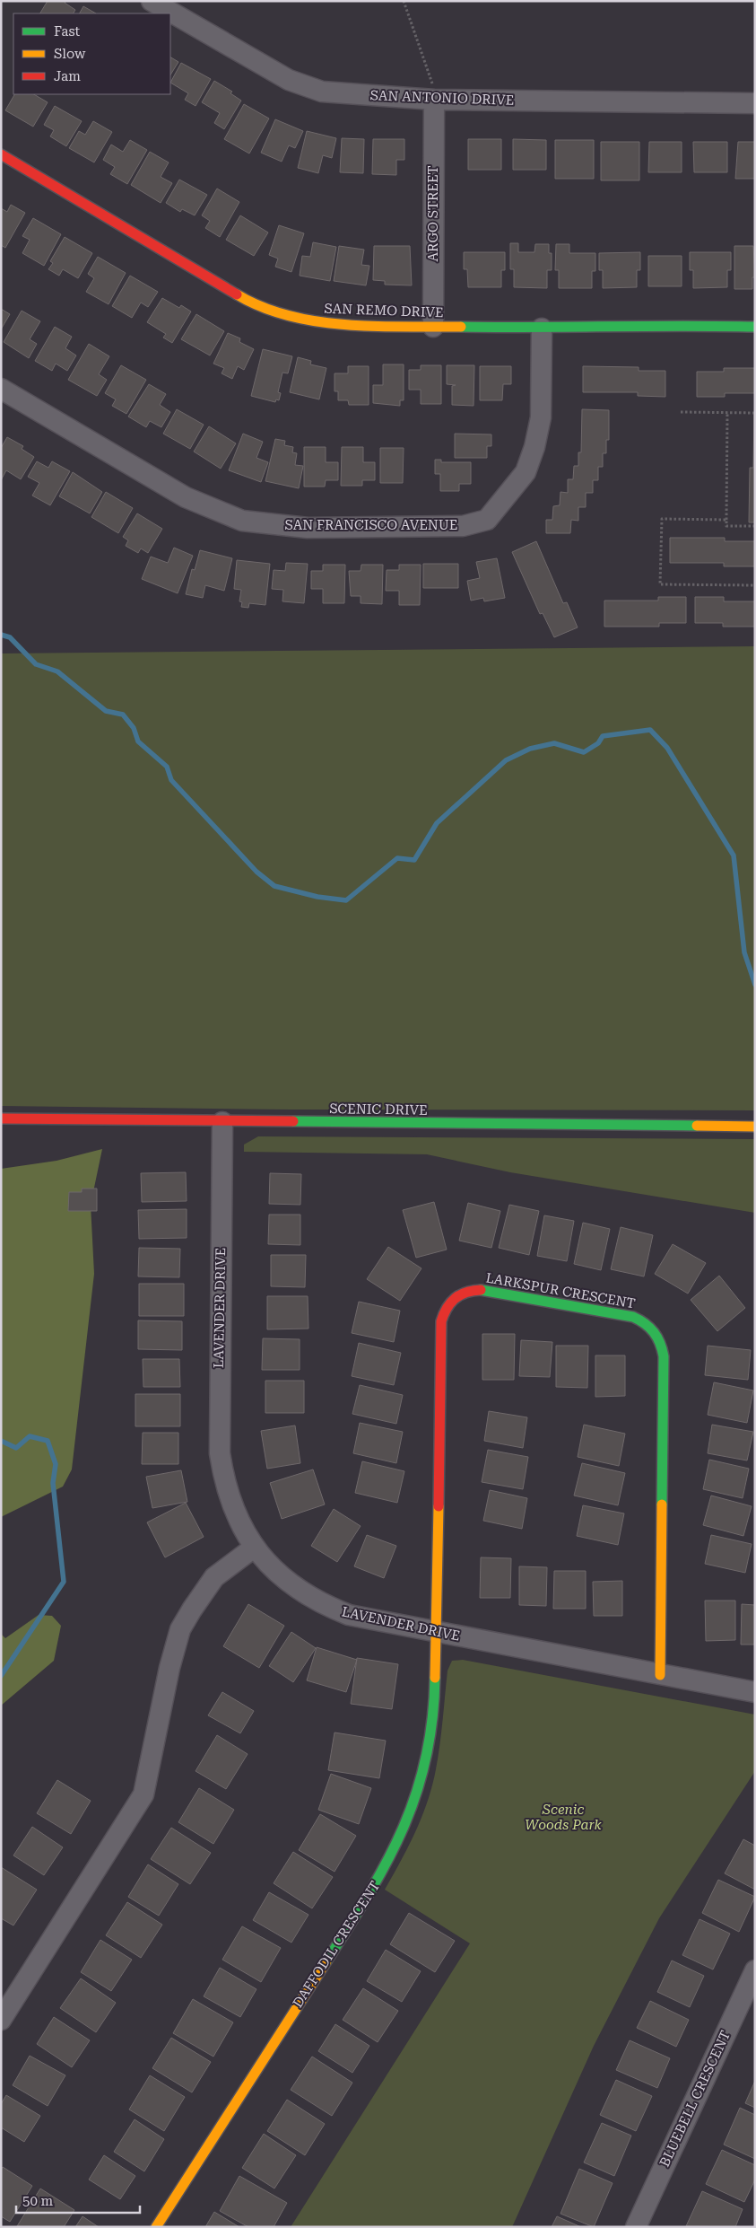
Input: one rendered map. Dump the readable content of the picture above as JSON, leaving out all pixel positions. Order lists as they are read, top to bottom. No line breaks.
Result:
{"streets":{"street":["SAN ANTONIO DRIVE","ARGO STREET","SAN REMO DRIVE","SAN FRANCISCO AVENUE","SCENIC DRIVE","LARKSPUR CRESCENT","LAVENDER DRIVE","DAFFODIL CRESCENT","BLUEBELL CRESCENT"]},"crossings":[["SAN ANTONIO DRIVE","ARGO STREET"],["ARGO STREET","SAN REMO DRIVE"],["SAN REMO DRIVE","SAN FRANCISCO AVENUE"],["SCENIC DRIVE","LAVENDER DRIVE"],["LARKSPUR CRESCENT","LAVENDER DRIVE"],["LARKSPUR CRESCENT","DAFFODIL CRESCENT"],["LAVENDER DRIVE","DAFFODIL CRESCENT"]],"parks":["Scenic Woods Park"],"legend":["Fast","Slow","Jam"],"scale_bar":"50 m"}
